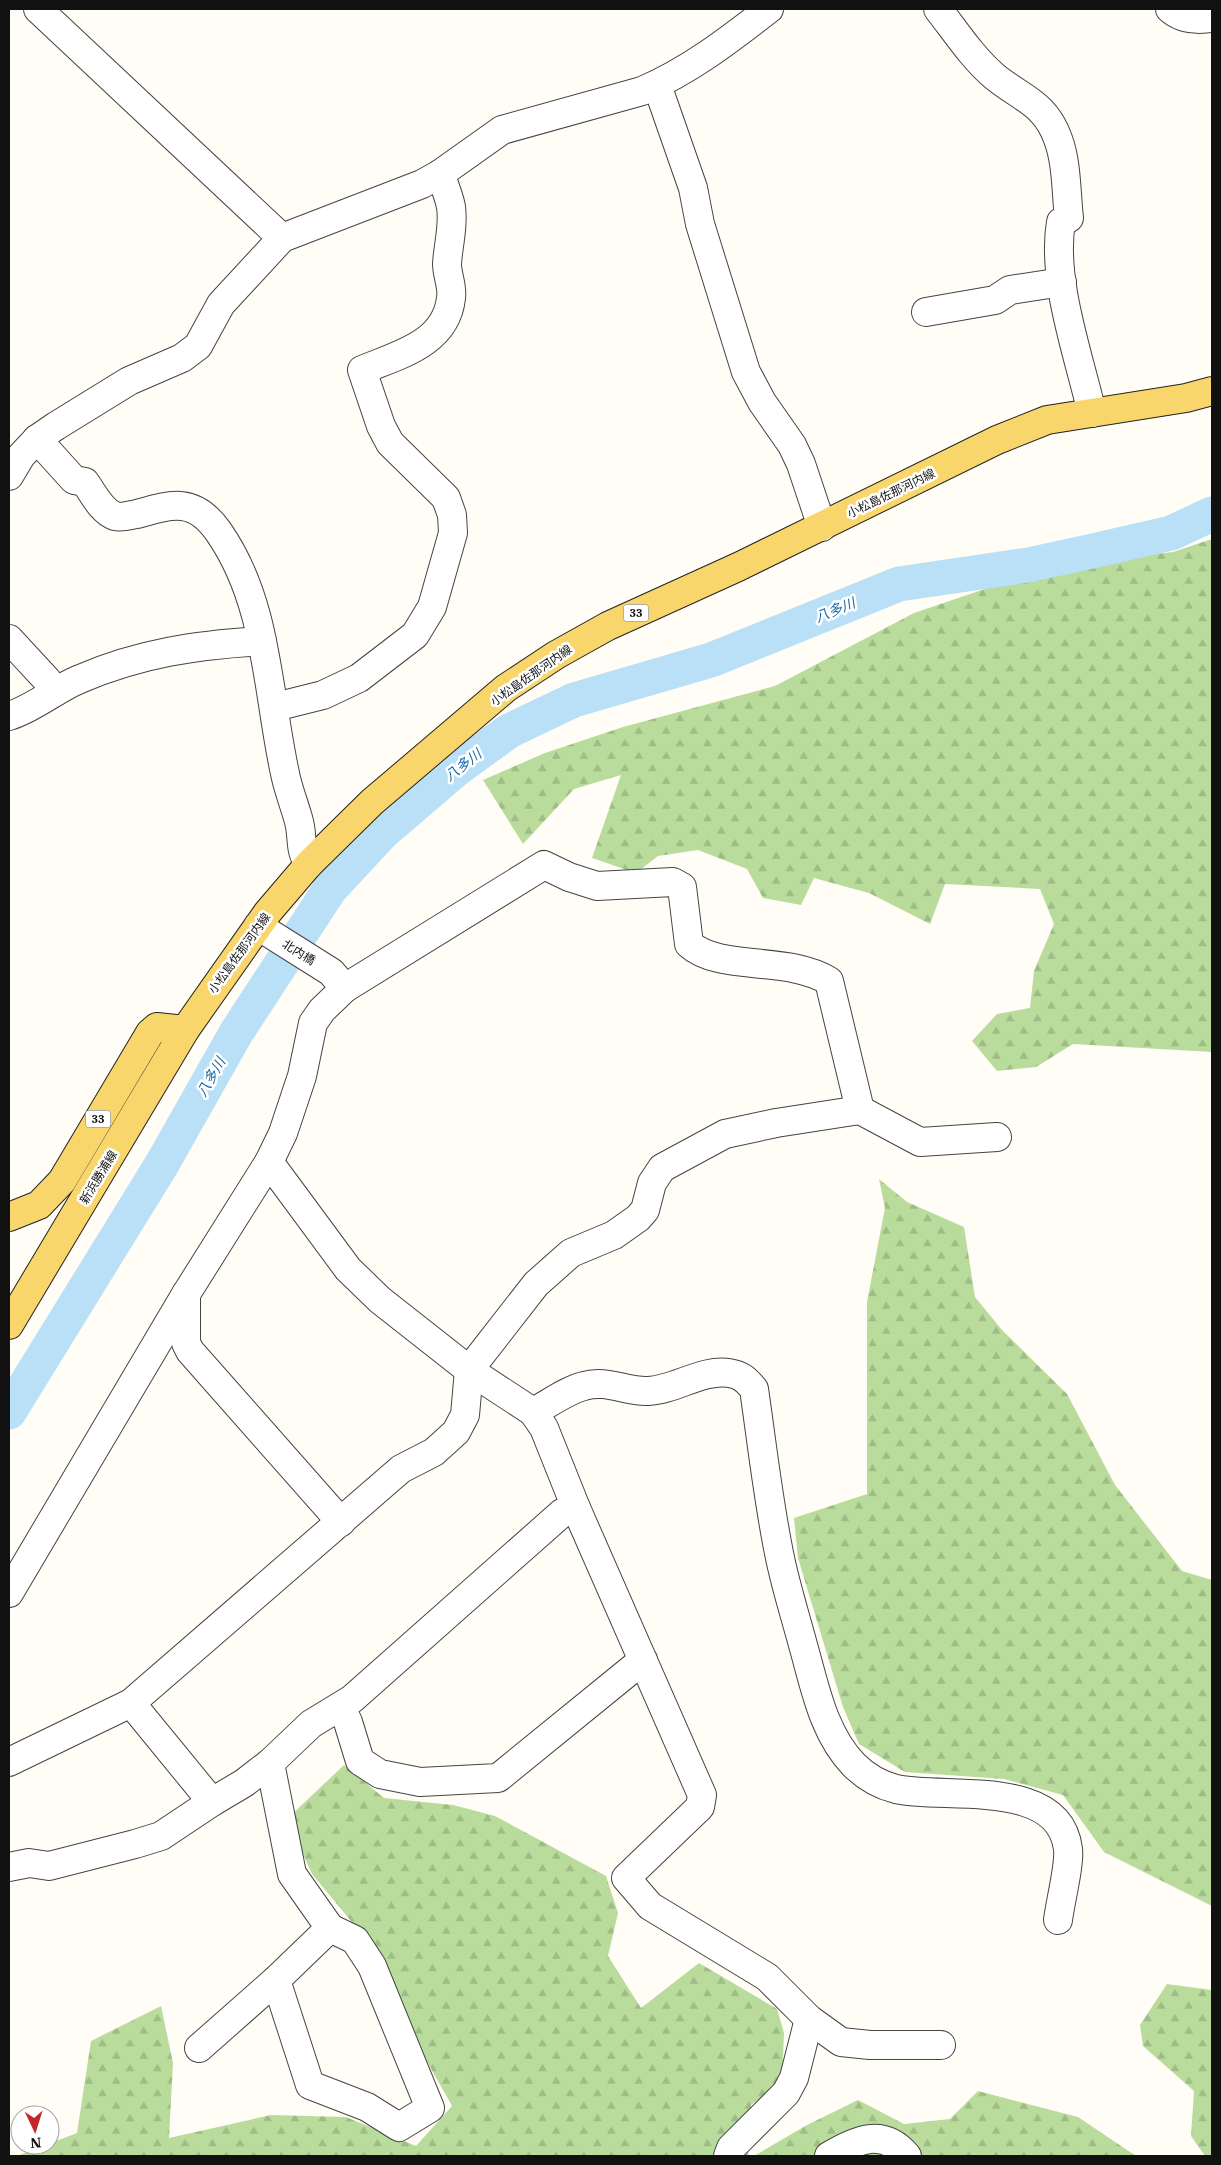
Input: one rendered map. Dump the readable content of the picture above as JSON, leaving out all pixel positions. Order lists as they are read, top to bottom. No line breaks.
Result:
{"streets":{"main road":["小松島佐那河内線","33","新浜勝浦線"],"street":["北内橋"]},"crossings":[["小松島佐那河内線","33"],["小松島佐那河内線","北内橋"],["小松島佐那河内線","新浜勝浦線"],["33","新浜勝浦線"]],"water":["八多川"],"north":"bottom"}
